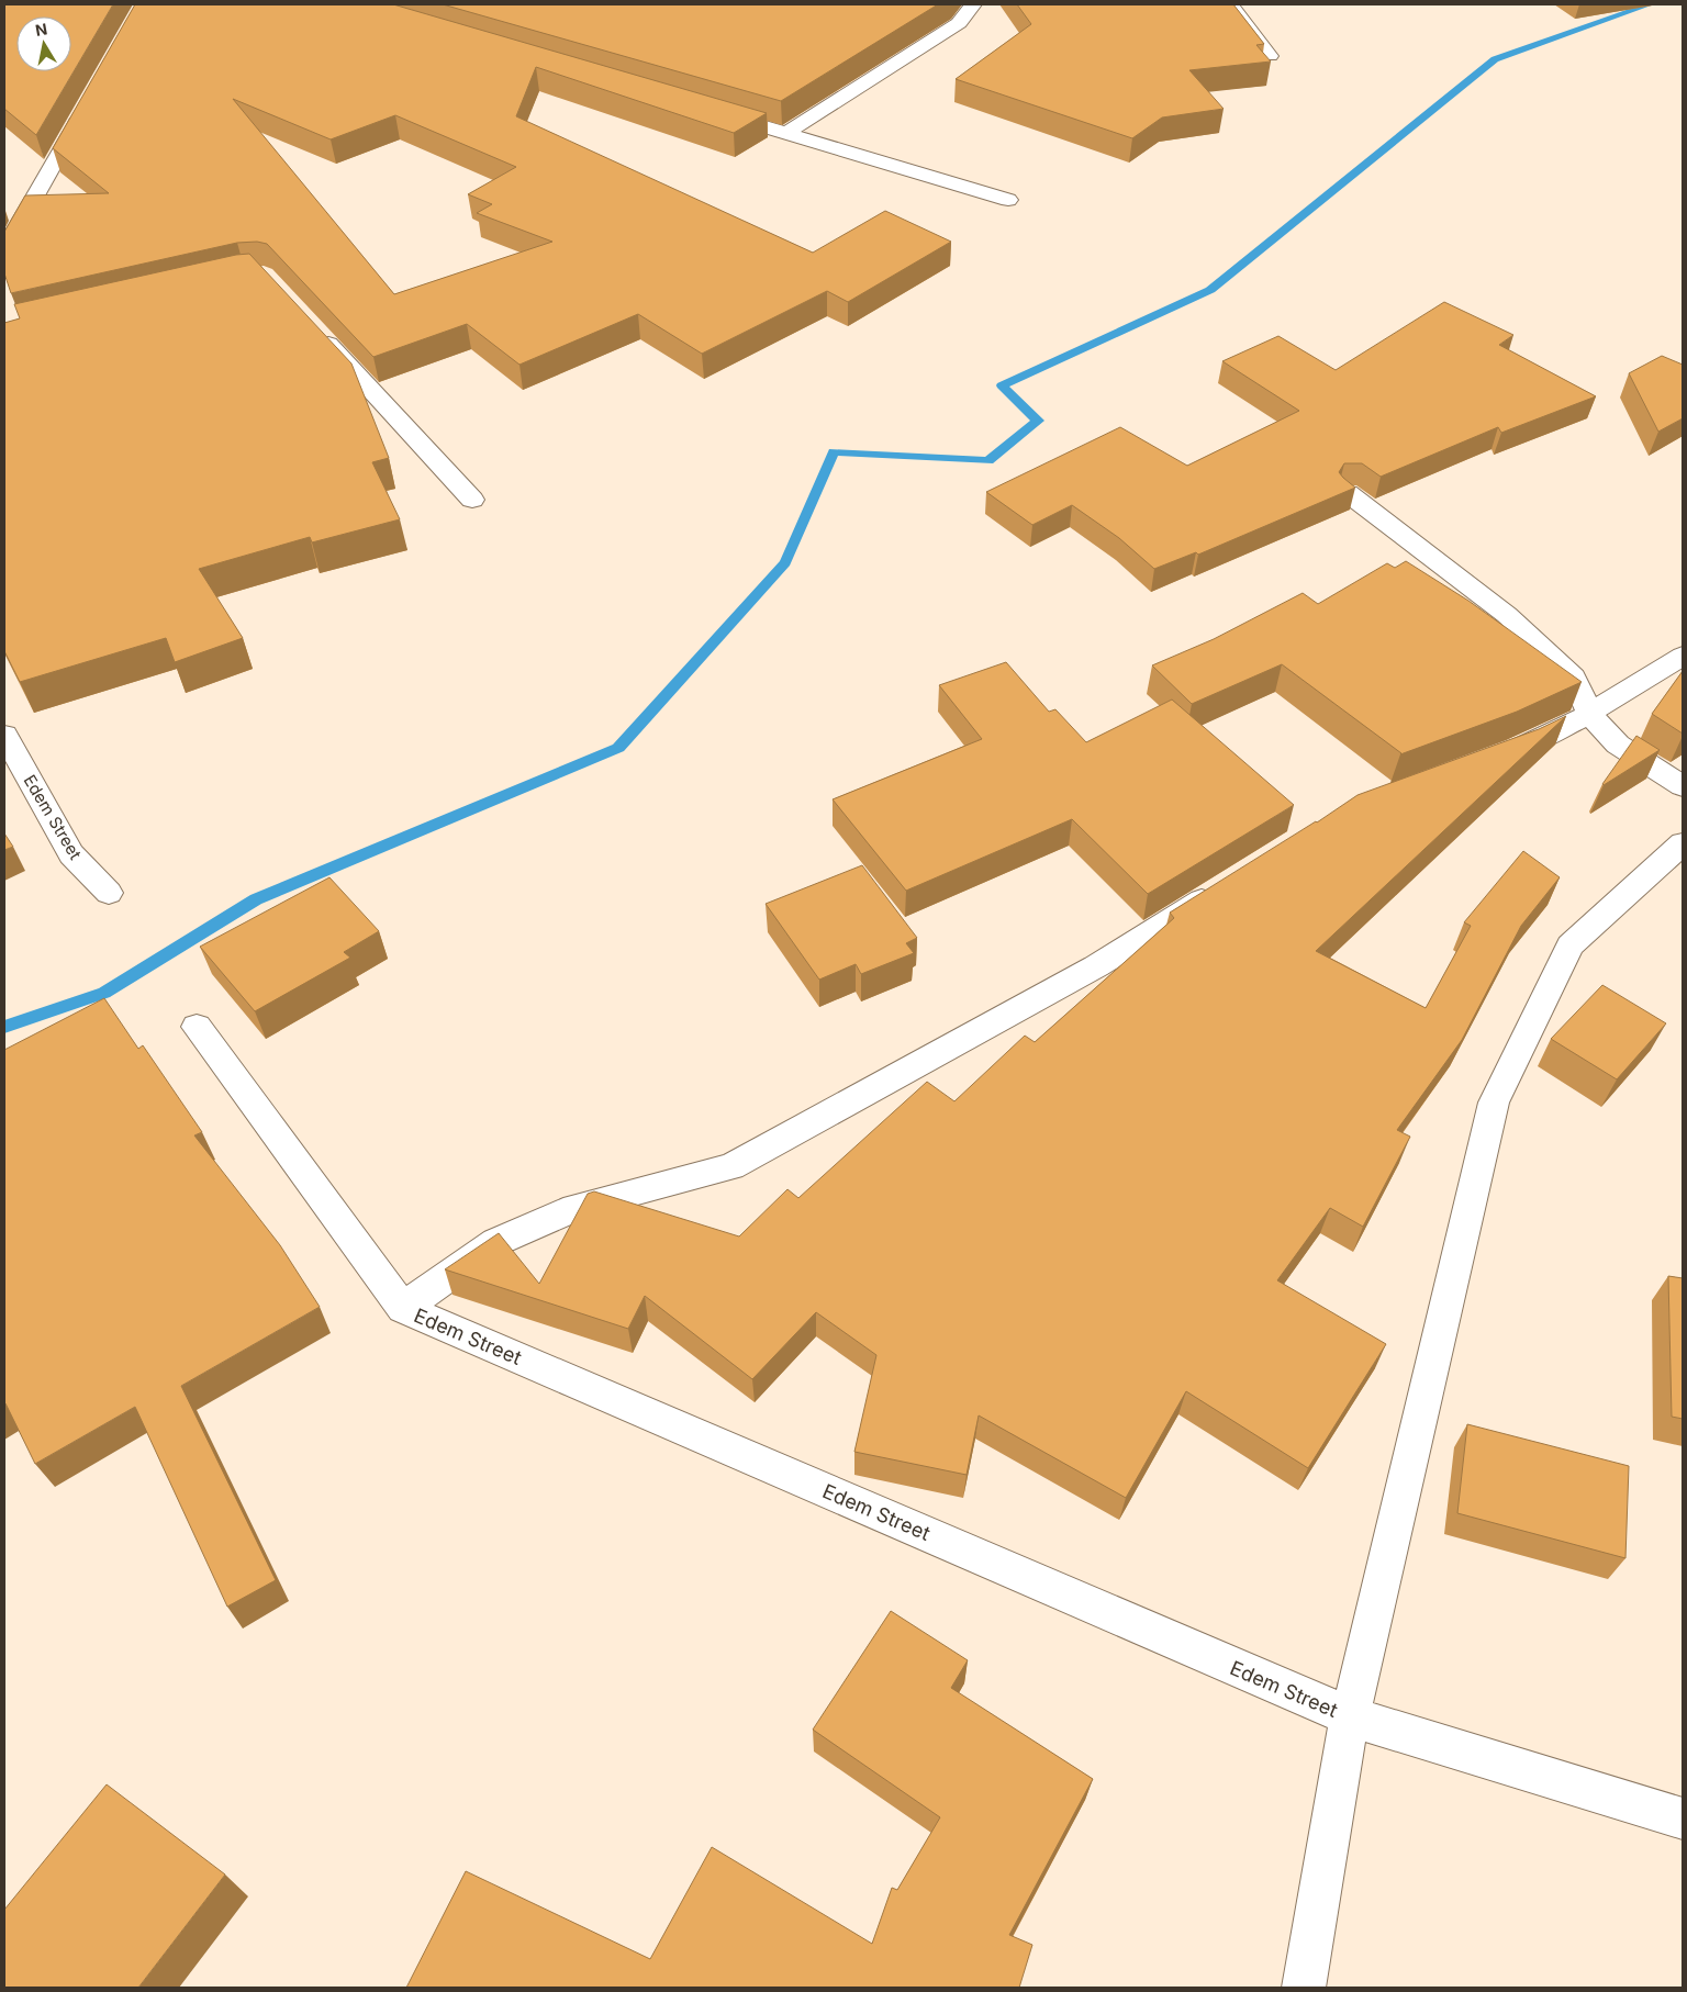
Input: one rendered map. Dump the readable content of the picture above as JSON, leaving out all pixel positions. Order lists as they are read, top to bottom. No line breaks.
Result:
{"streets":{"street":["Edem Street"]},"north":"top"}
